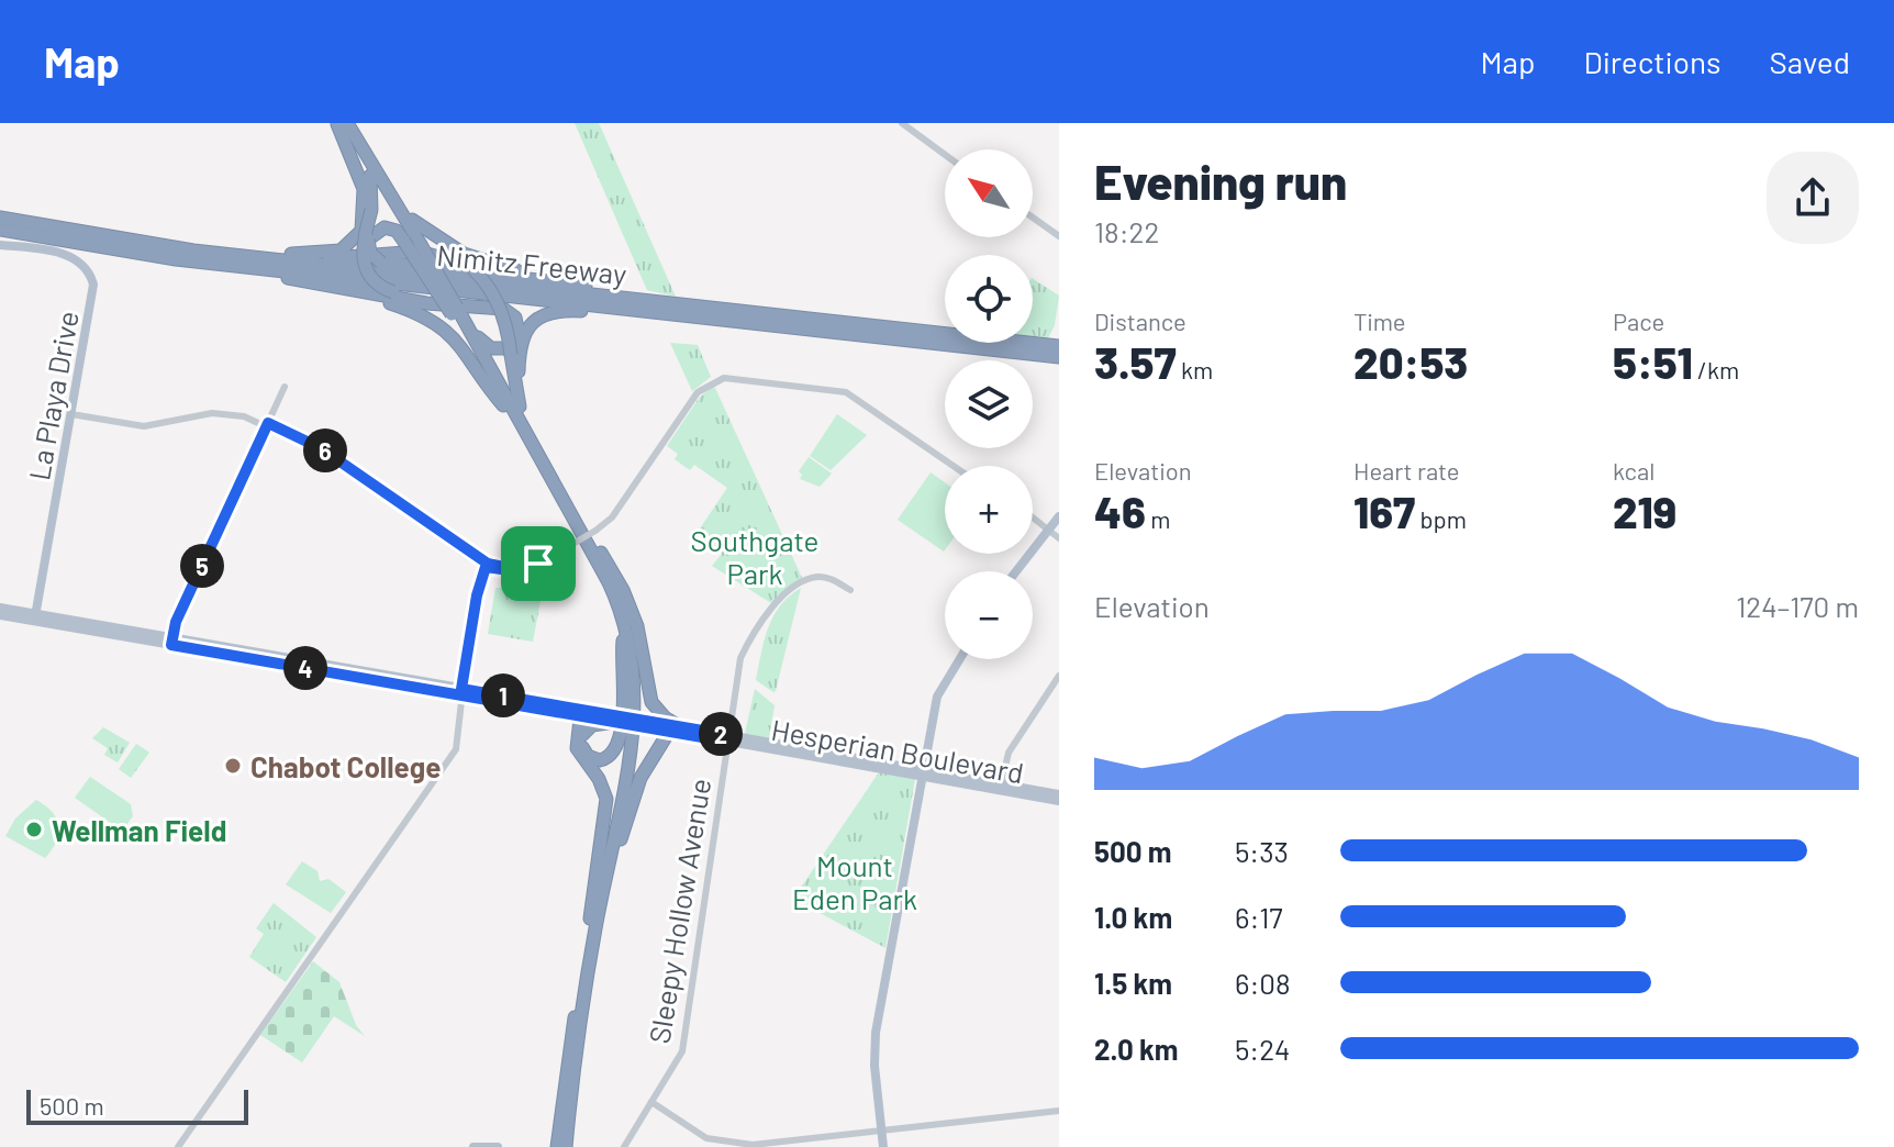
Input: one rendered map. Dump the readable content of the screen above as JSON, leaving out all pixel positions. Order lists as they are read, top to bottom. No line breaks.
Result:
{"streets":{"highway":["Nimitz Freeway"],"main road":["La Playa Drive","Hesperian Boulevard"],"street":["Sleepy Hollow Avenue"]},"crossings":[["La Playa Drive","Hesperian Boulevard"],["Hesperian Boulevard","Sleepy Hollow Avenue"]],"parks":["Southgate Park","Mount Eden Park"],"places":["Chabot College","Wellman Field"],"scale_bar":"500 m","north":"top left","page":{"header":"Map","nav":["Map","Directions","Saved"],"heading":["Evening run","18:22"],"map_buttons":["+","−"],"stats":[["Distance","3.57 km"],["Time","20:53"],["Pace","5:51 /km"],["Elevation","46 m"],["Heart rate","167 bpm"],["kcal","219"]],"pins":["6","5","4","1","2"],"chart":["Elevation","124–170 m"],"list":[{"name":"500 m","note":"5:33"},{"name":"1.0 km","note":"6:17"},{"name":"1.5 km","note":"6:08"},{"name":"2.0 km","note":"5:24"}],"scale":"500 m"}}
